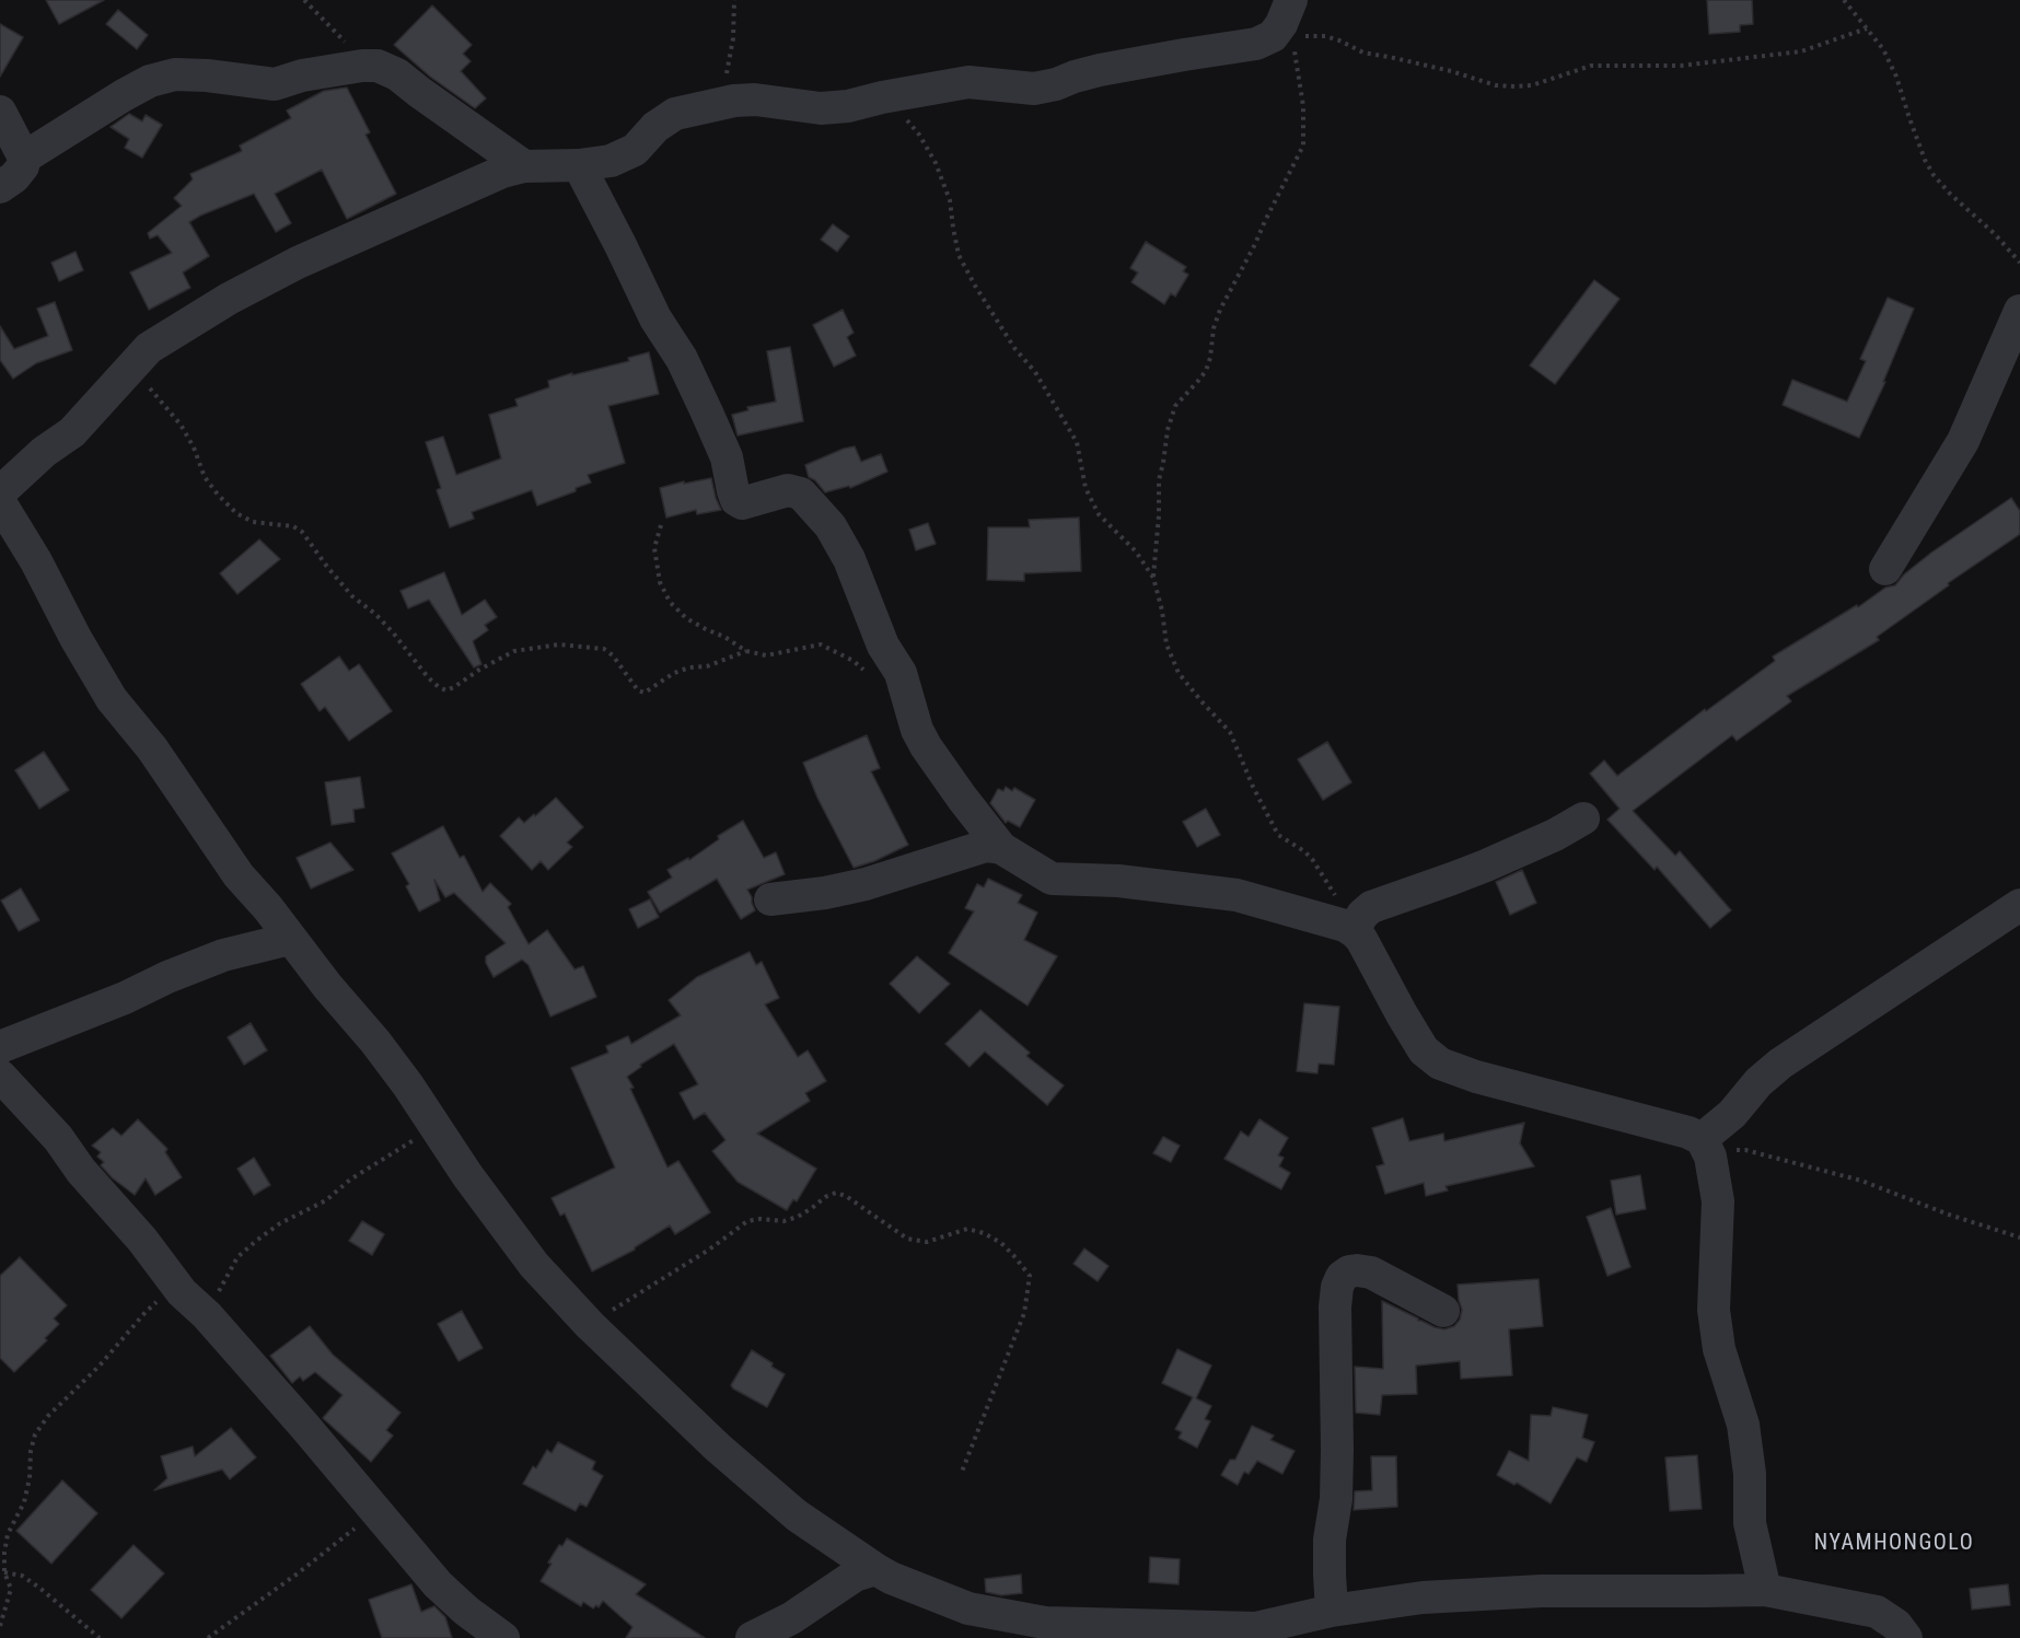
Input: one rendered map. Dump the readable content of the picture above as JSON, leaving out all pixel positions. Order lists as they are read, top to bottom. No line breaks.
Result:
{"districts":["NYAMHONGOLO"]}
